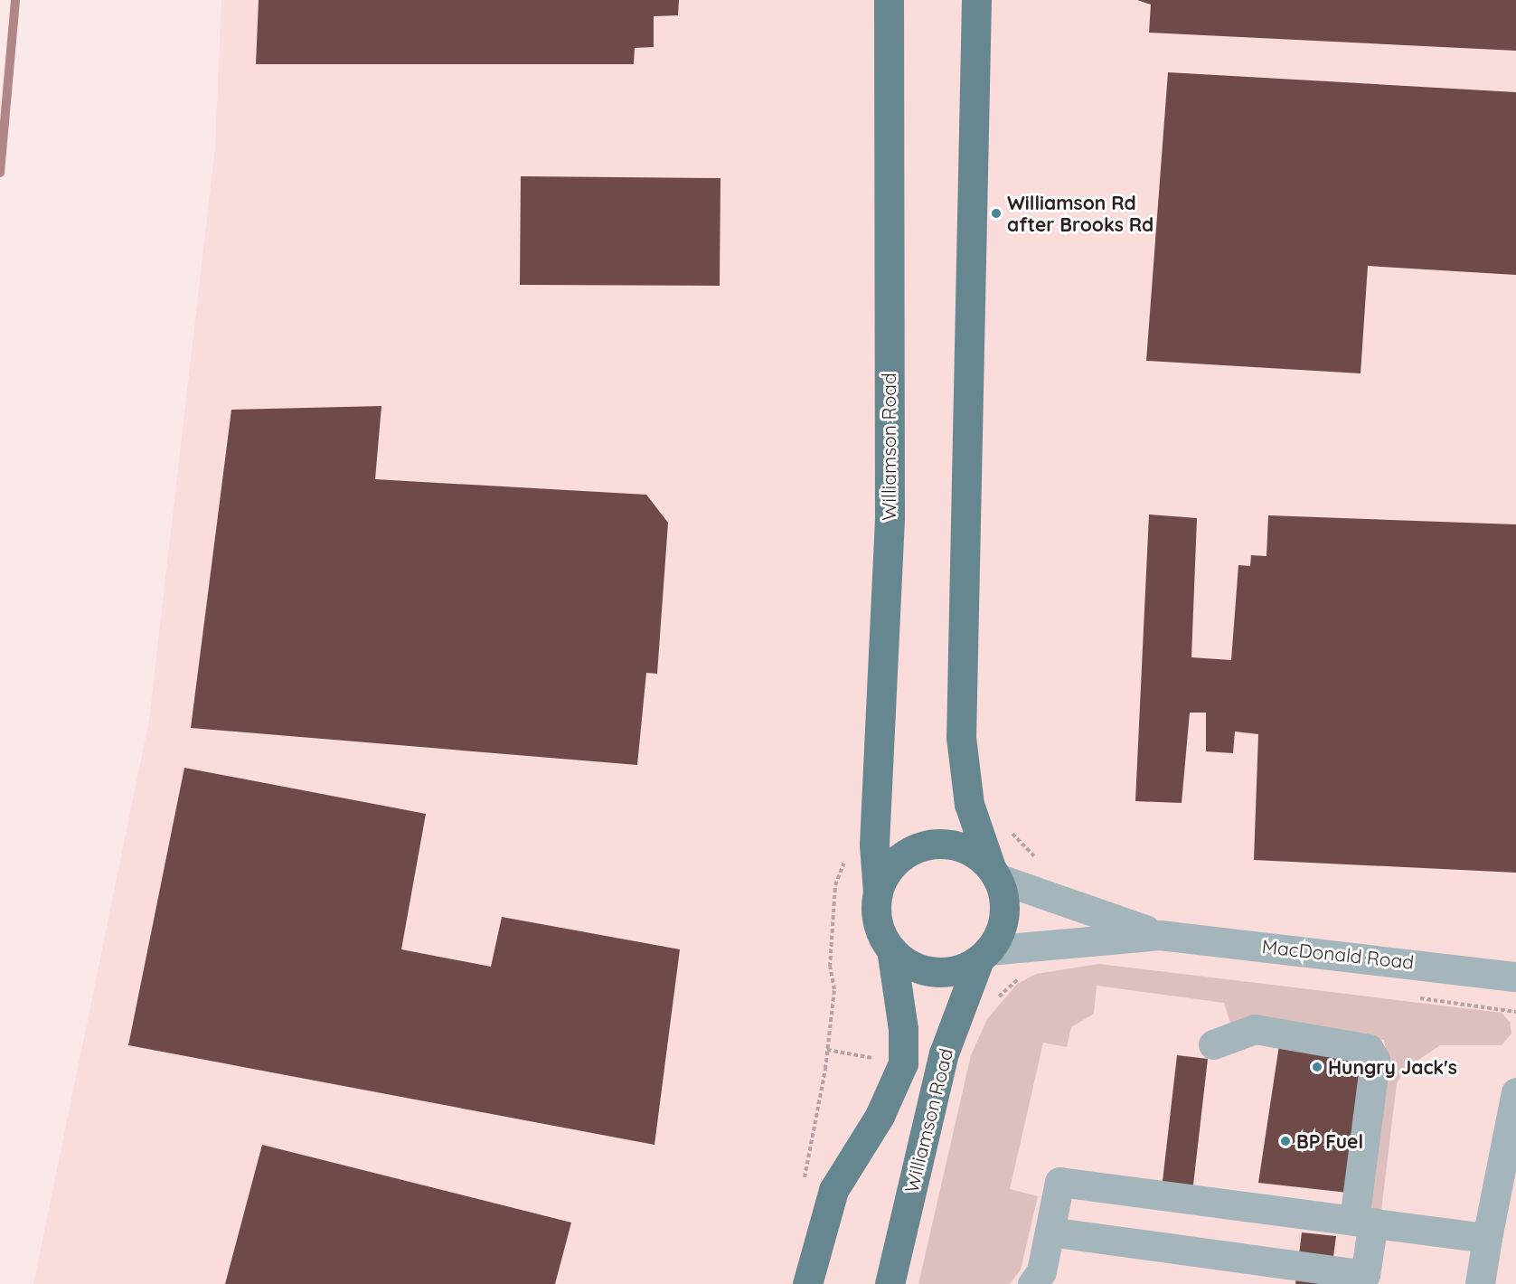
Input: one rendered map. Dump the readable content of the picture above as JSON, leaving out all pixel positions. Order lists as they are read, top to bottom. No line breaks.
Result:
{"streets":{"main road":["Williamson Road"],"street":["MacDonald Road"]},"crossings":[["Williamson Road","MacDonald Road"]],"places":["Williamson Rd after Brooks Rd","Hungry Jack's","BP Fuel"]}
